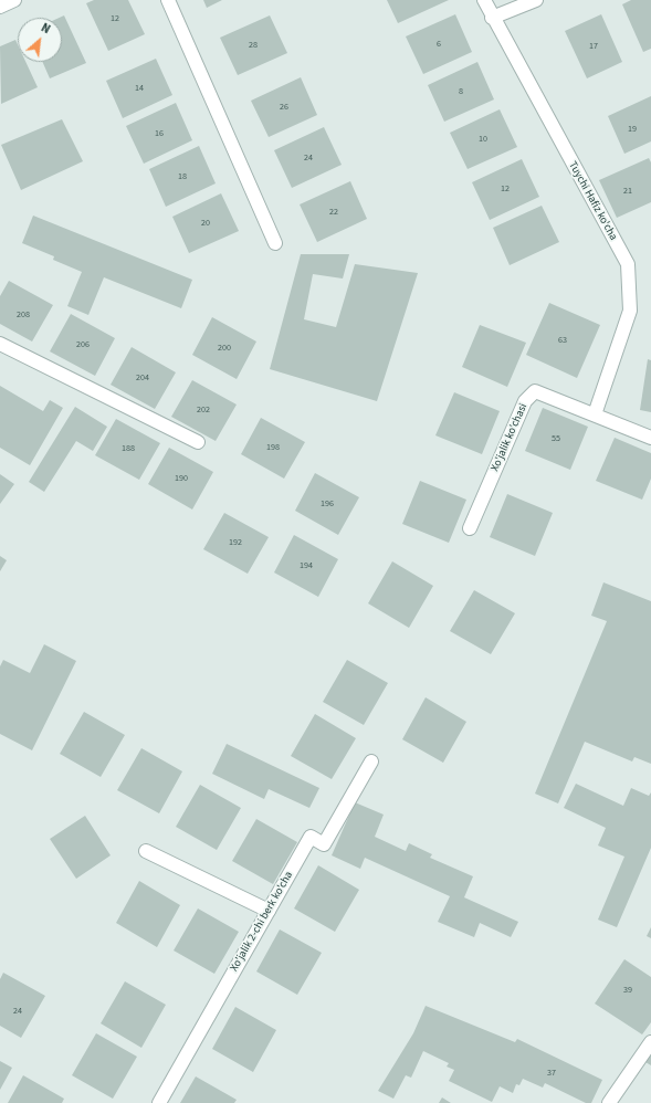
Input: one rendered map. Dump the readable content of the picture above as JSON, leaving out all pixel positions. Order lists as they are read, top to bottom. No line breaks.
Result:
{"streets":{"street":["Tuychi Hafiz ko'cha","Xo'jalik ko'chasi","Xo'jalik 2-chi berk ko'cha"]},"crossings":[["Tuychi Hafiz ko'cha","Xo'jalik ko'chasi"]],"house_numbers":["12","6","28","17","14","8","26","19","16","10","24","18","12","21","22","20","208","63","206","200","204","202","55","198","188","190","196","192","194","39","24","37"],"north":"top right"}
